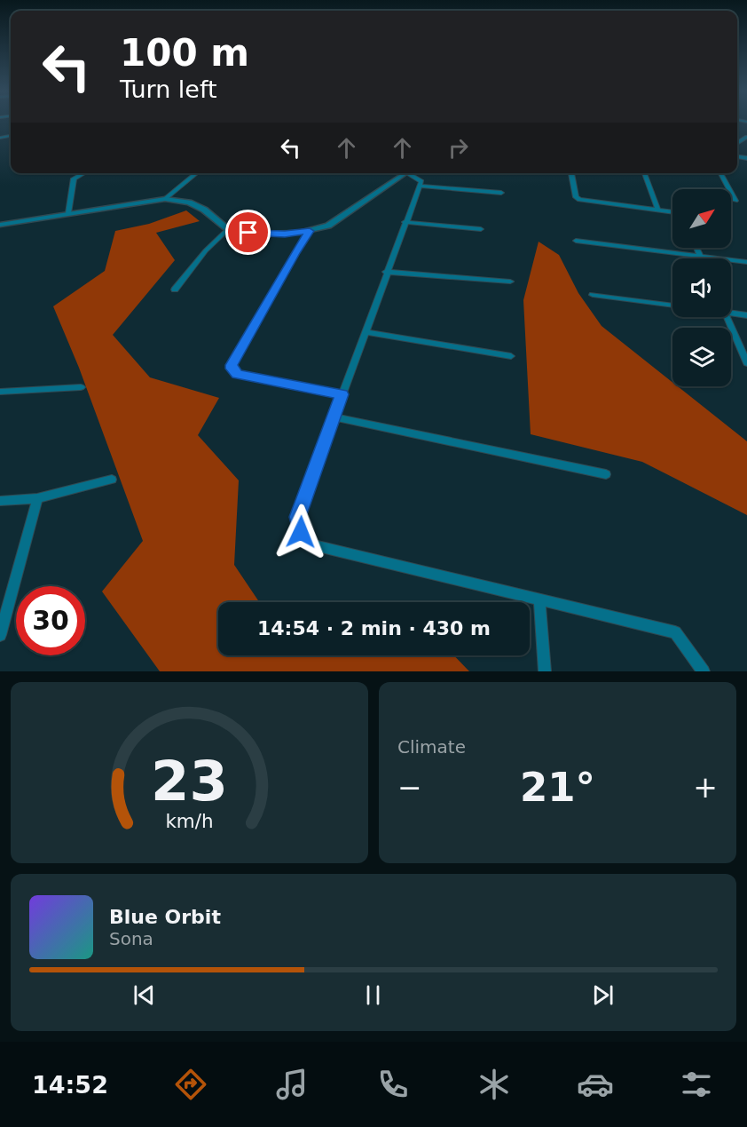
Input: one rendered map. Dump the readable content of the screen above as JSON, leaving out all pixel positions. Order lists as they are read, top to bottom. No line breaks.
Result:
{"north":"top right","page":{"turn":["100 m","Turn left"],"limit":"30","trip":"14:54 · 2 min · 430 m","tile":"Climate","heat":["−","21°","+"],"song":["Blue Orbit","Sona"],"tabs":"14:52","gauge":["23","km/h"]}}
